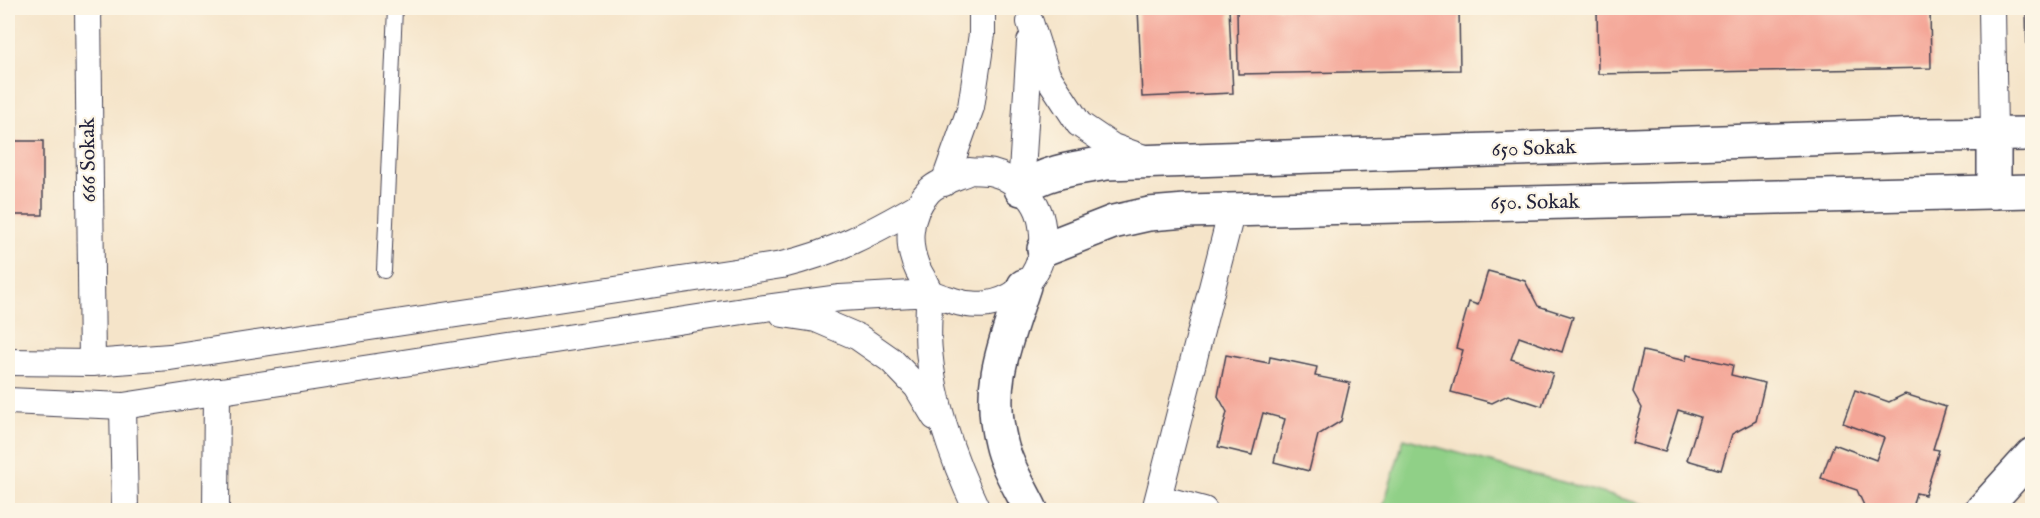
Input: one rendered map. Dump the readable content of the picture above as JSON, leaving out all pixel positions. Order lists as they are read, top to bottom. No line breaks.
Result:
{"streets":{"street":["650 Sokak","666 Sokak","650. Sokak"]},"crossings":[["650 Sokak","650. Sokak"]]}
